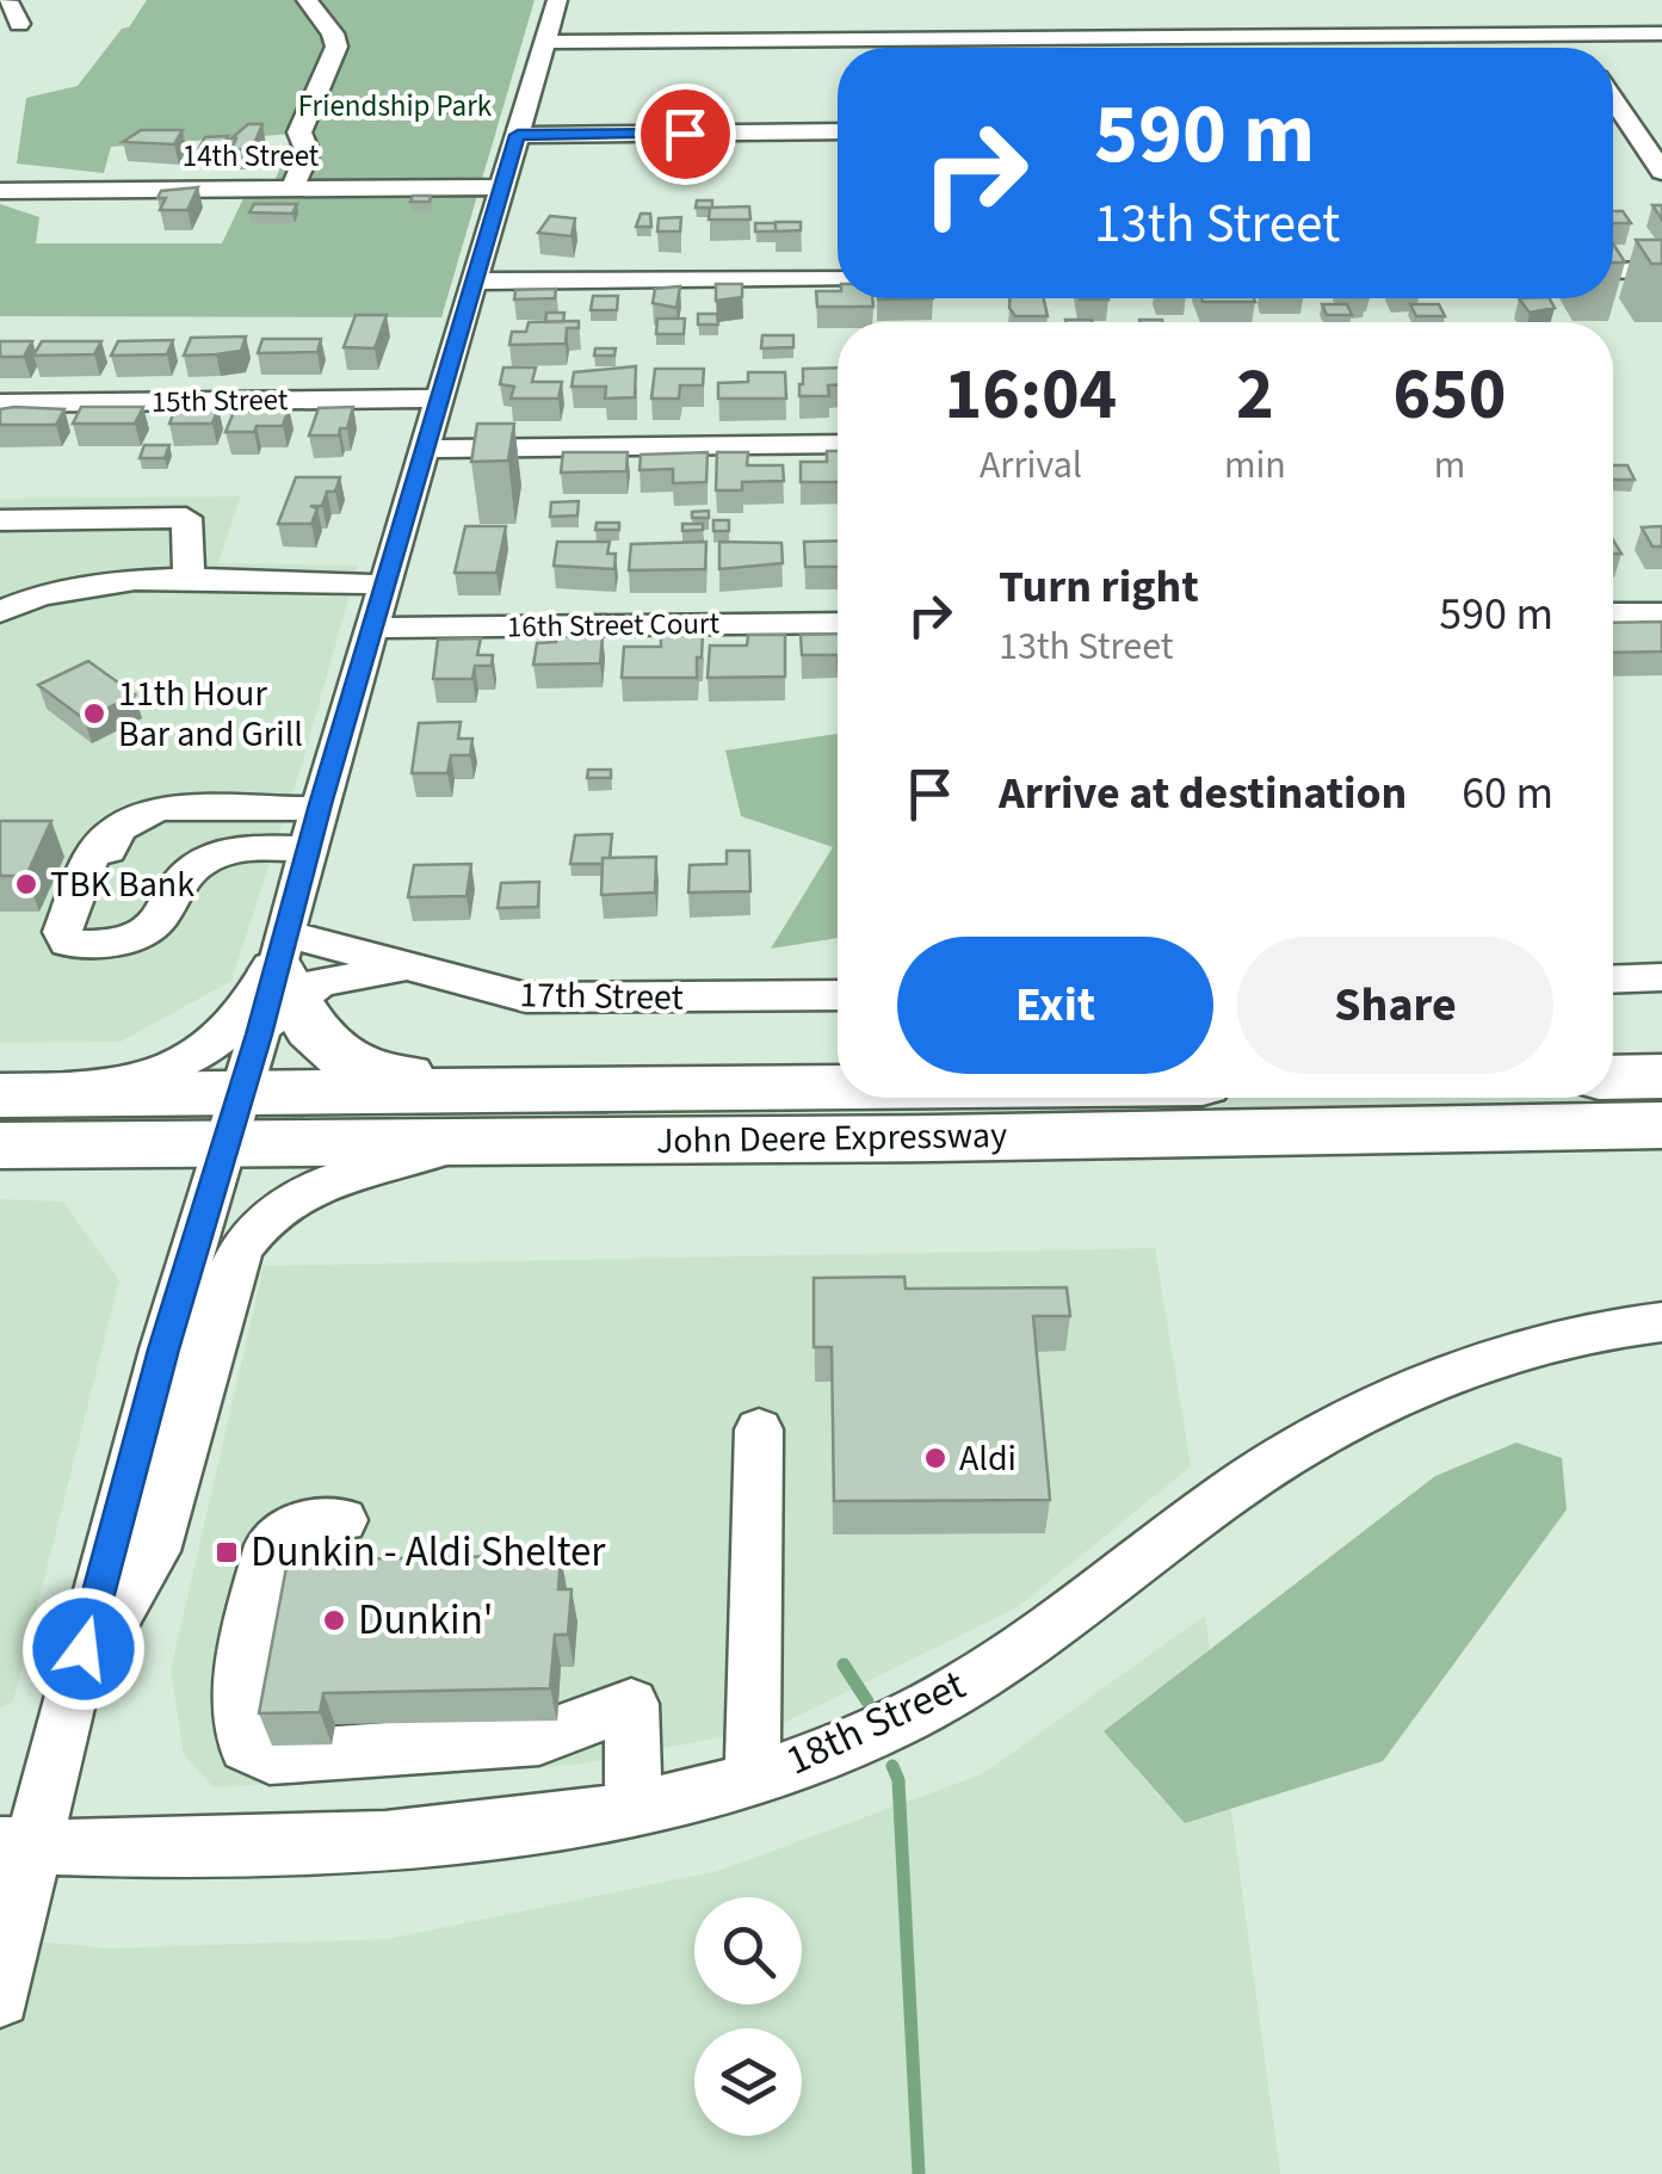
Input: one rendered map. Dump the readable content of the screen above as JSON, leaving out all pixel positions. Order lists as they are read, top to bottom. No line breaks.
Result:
{"streets":{"highway":["John Deere Expressway"],"street":["14th Street","15th Street","16th Street Court","17th Street","18th Street"]},"parks":["Friendship Park"],"places":{"other":["11th Hour Bar and Grill","TBK Bank","Aldi","Dunkin'"],"transit":["Dunkin - Aldi Shelter"]},"page":{"turn":["590 m","13th Street"],"eta":["16:04","Arrival","2","min","650","m"],"list":[{"name":"Turn right","note":"13th Street","value":"590 m"},{"name":"Arrive at destination","value":"60 m"}],"buttons":["Exit","Share"]}}
